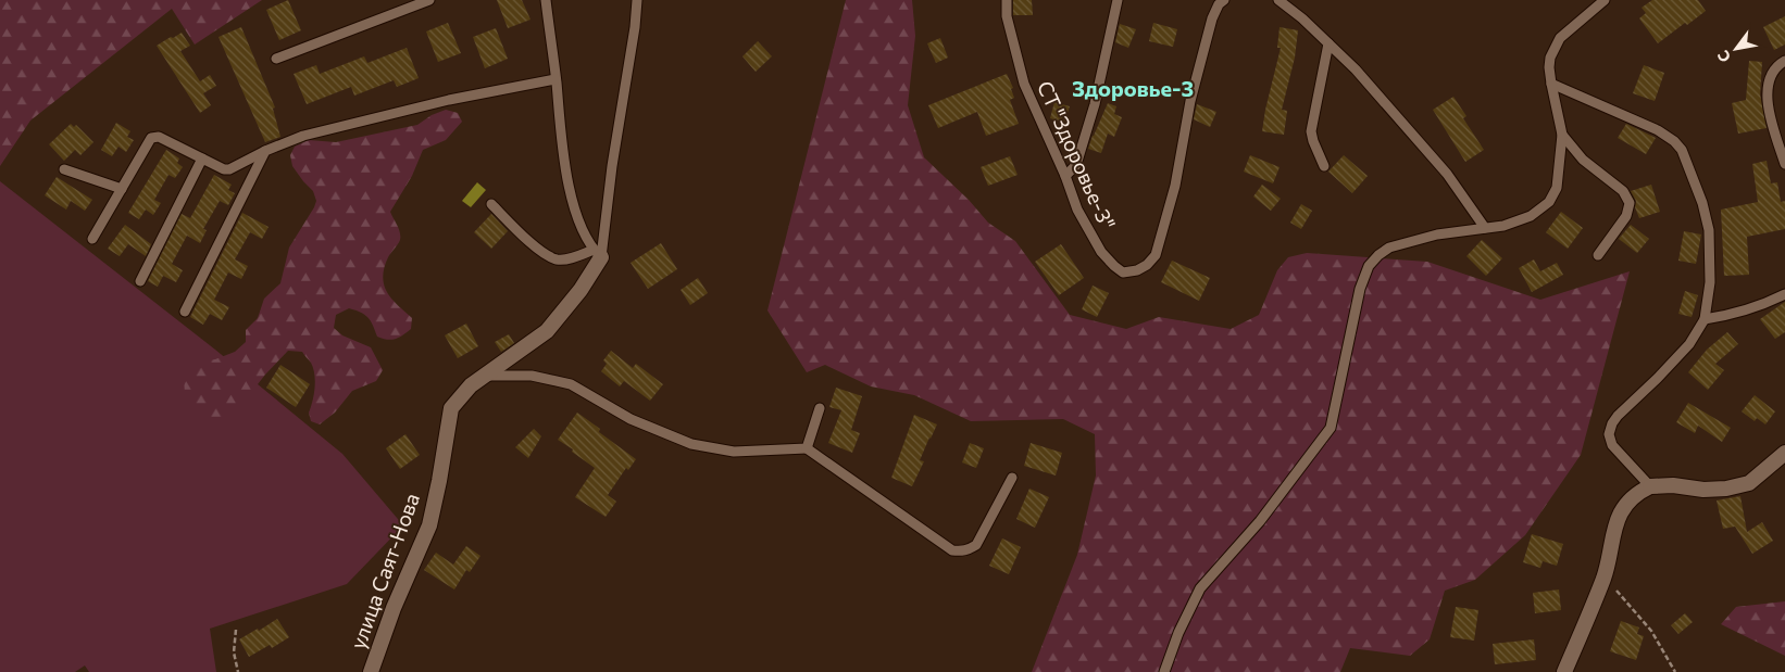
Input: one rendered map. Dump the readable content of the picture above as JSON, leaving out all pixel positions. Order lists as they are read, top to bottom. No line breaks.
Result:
{"streets":{"street":["улица Саят-Нова"],"lane":["СТ \"Здоровье-3\""]},"districts":["Здоровье-3"],"north":"bottom left"}
